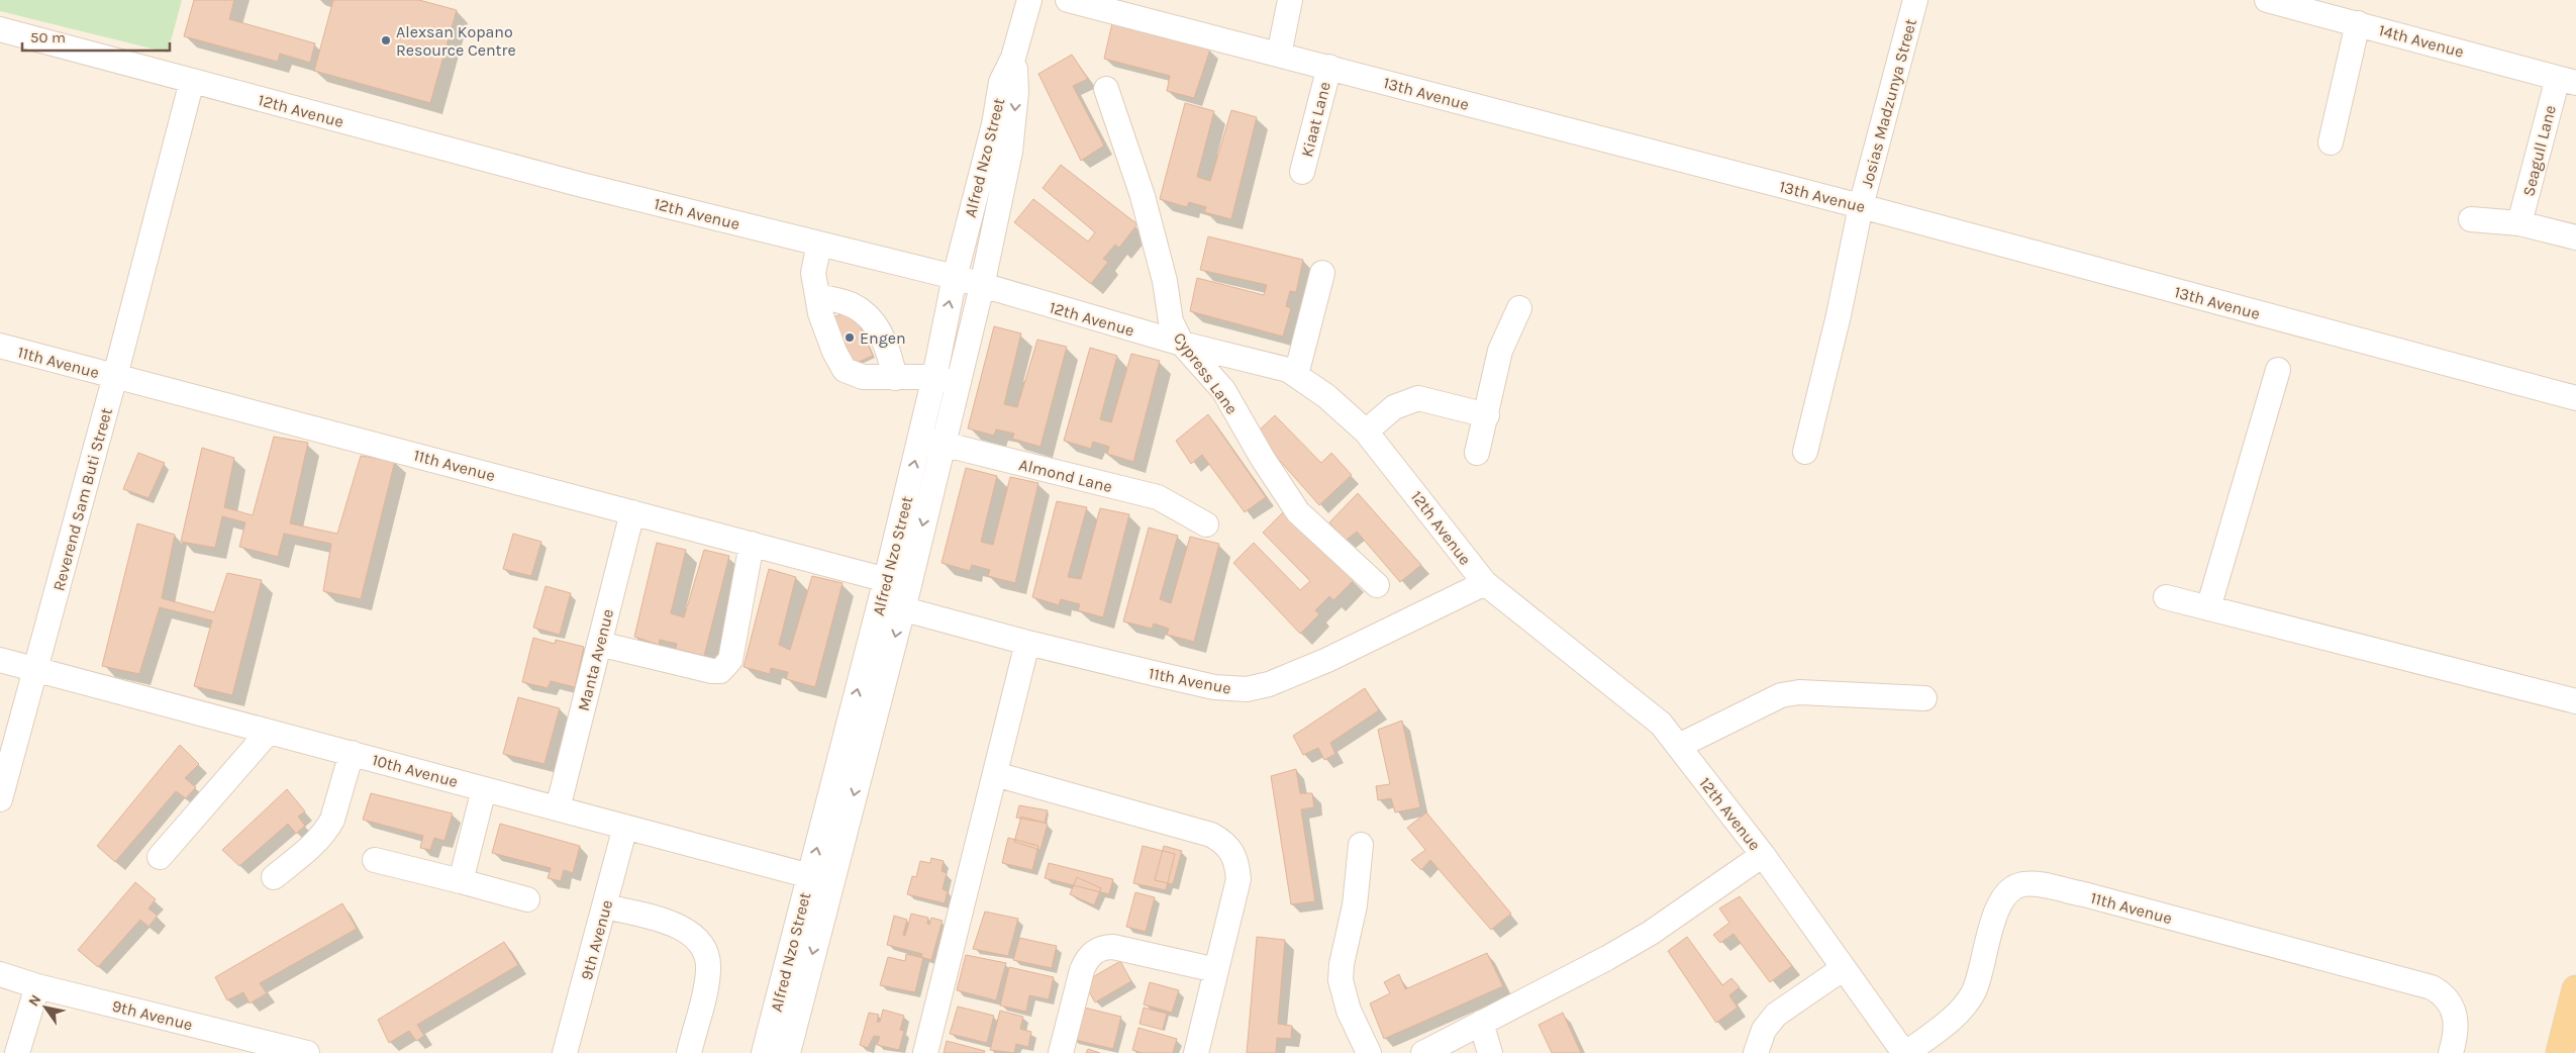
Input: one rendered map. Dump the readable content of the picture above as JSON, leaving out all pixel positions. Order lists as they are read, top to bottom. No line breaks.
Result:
{"streets":{"street":["14th Avenue","13th Avenue","Josias Madzunya Street","12th Avenue","Kiaat Lane","Seagull Lane","Alfred Nzo Street","11th Avenue","Cypress Lane","Almond Lane","Reverend Sam Buti Street","Manta Avenue","10th Avenue","9th Avenue"]},"crossings":[["14th Avenue","Seagull Lane"],["13th Avenue","Josias Madzunya Street"],["13th Avenue","Kiaat Lane"],["12th Avenue","Alfred Nzo Street"],["12th Avenue","11th Avenue"],["12th Avenue","Cypress Lane"],["12th Avenue","Reverend Sam Buti Street"],["Alfred Nzo Street","11th Avenue"],["Alfred Nzo Street","Almond Lane"],["Alfred Nzo Street","10th Avenue"],["11th Avenue","Reverend Sam Buti Street"],["11th Avenue","Manta Avenue"],["Reverend Sam Buti Street","10th Avenue"],["Manta Avenue","10th Avenue"],["10th Avenue","9th Avenue"]],"places":["Alexsan Kopano Resource Centre","Engen"],"scale_bar":"50 m","north":"top left"}
